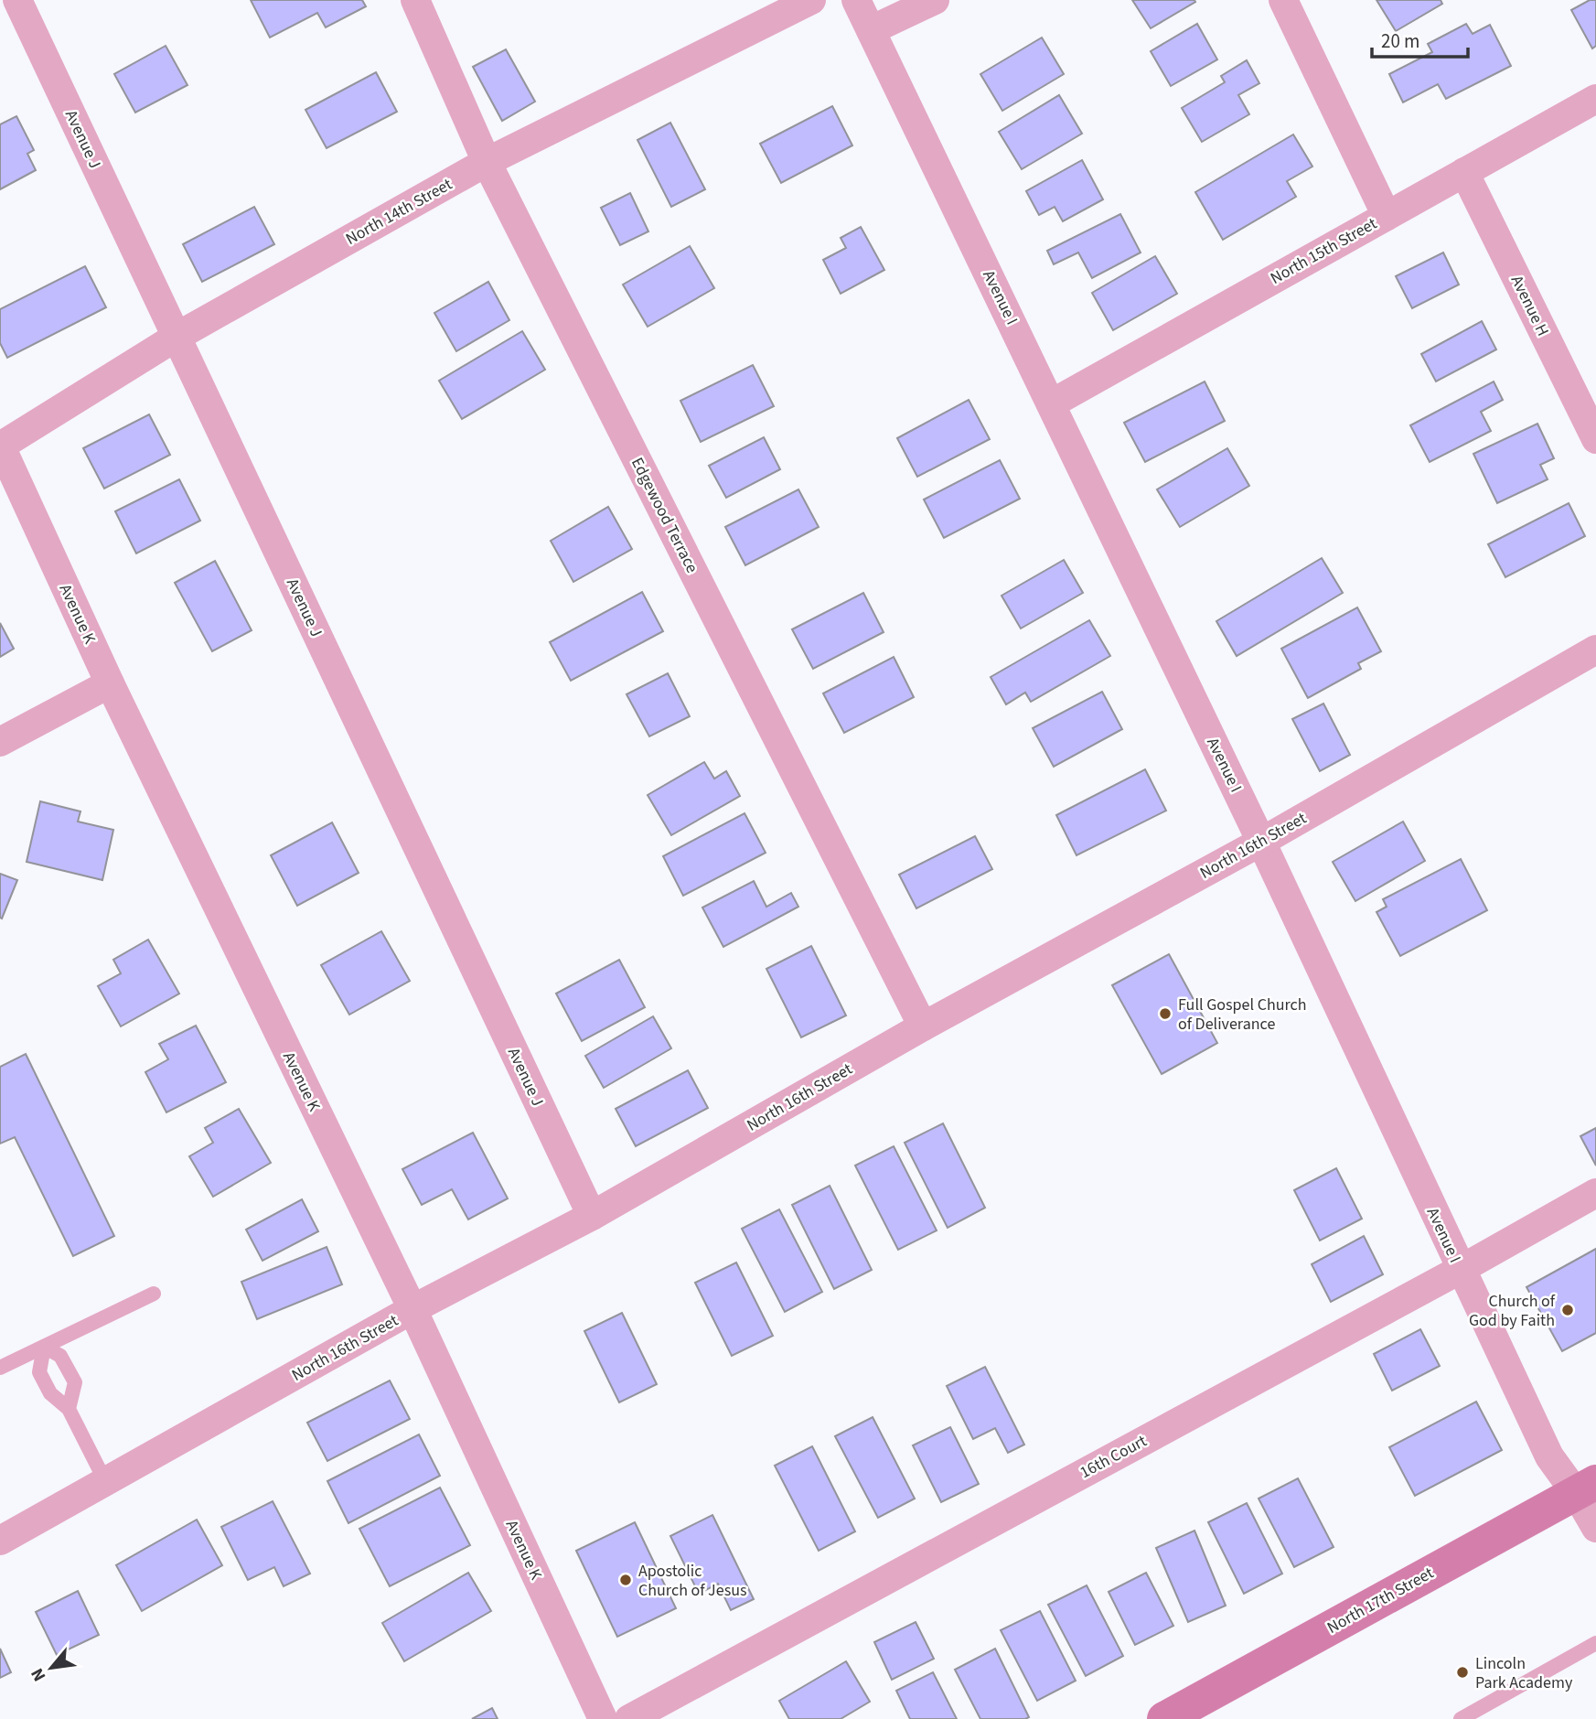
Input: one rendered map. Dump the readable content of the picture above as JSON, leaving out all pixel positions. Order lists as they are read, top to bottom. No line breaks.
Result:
{"streets":{"street":["Avenue J","North 14th Street","North 15th Street","Avenue I","Avenue H","Edgewood Terrace","Avenue K","North 16th Street","16th Court","North 17th Street"]},"crossings":[["Avenue J","North 14th Street"],["Avenue J","North 16th Street"],["North 14th Street","Edgewood Terrace"],["North 14th Street","Avenue K"],["North 15th Street","Avenue I"],["North 15th Street","Avenue H"],["Avenue I","North 16th Street"],["Avenue I","16th Court"],["Avenue I","North 17th Street"],["Edgewood Terrace","North 16th Street"],["Avenue K","North 16th Street"]],"places":["Full Gospel Church of Deliverance","Church of God by Faith","Apostolic Church of Jesus","Lincoln Park Academy"],"scale_bar":"20 m","north":"bottom left"}
